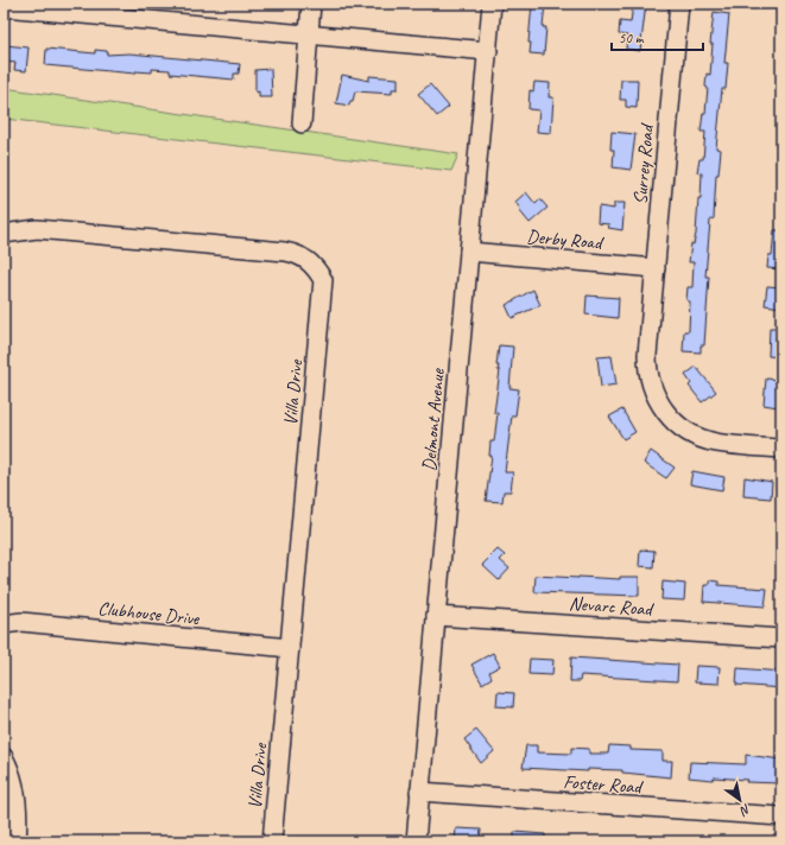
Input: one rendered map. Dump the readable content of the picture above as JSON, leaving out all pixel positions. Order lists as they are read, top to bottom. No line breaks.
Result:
{"streets":{"street":["Surrey Road","Derby Road","Villa Drive","Delmont Avenue","Nevarc Road","Clubhouse Drive","Foster Road"]},"crossings":[["Surrey Road","Derby Road"],["Derby Road","Delmont Avenue"],["Villa Drive","Clubhouse Drive"],["Delmont Avenue","Nevarc Road"],["Delmont Avenue","Foster Road"]],"scale_bar":"50 m","north":"bottom right"}
